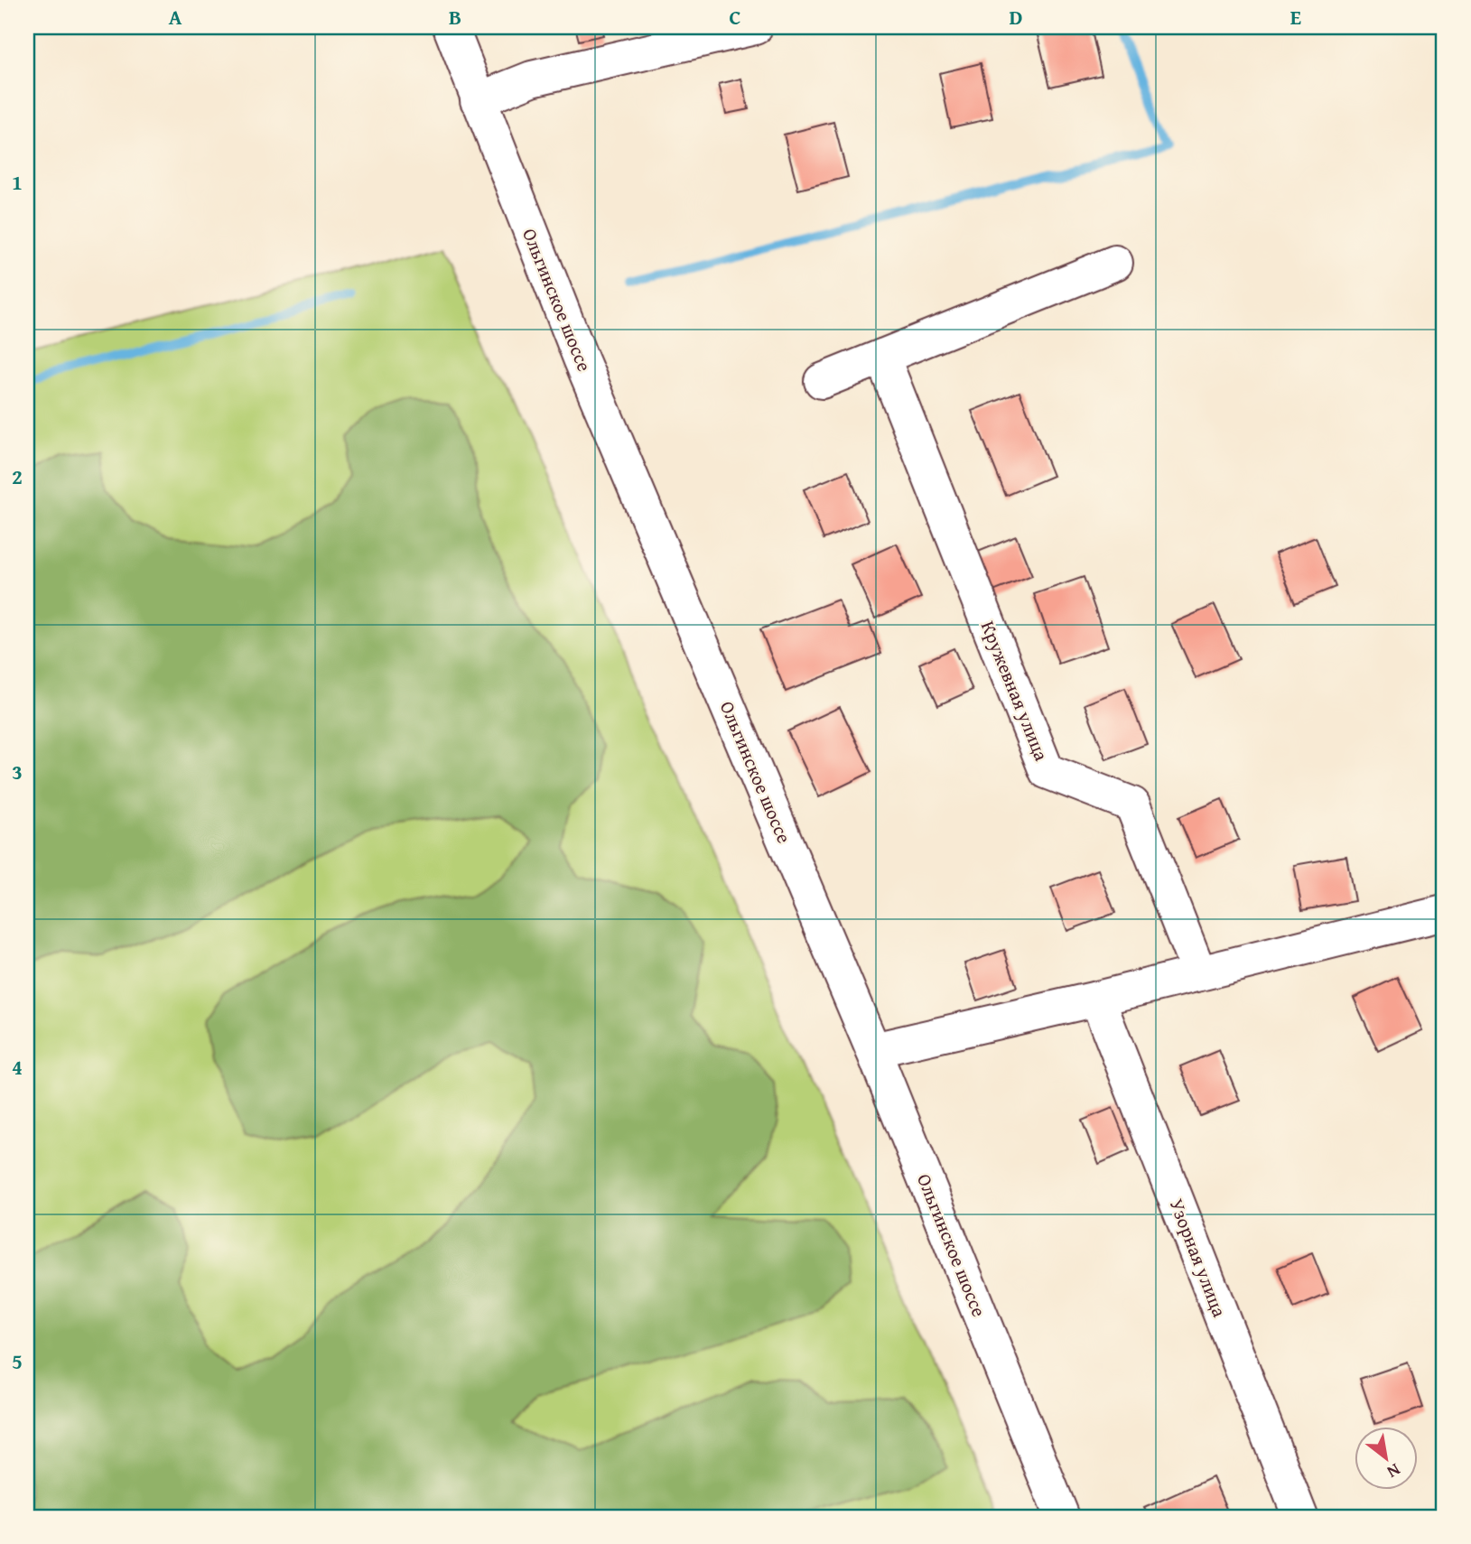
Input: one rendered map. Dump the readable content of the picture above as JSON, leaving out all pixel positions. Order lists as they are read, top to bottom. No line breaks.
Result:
{"streets":{"street":["Ольгинское шоссе","Кружевная улица","Узорная улица"]},"north":"bottom right","grid":{"columns":["A","B","C","D","E"],"rows":["1","2","3","4","5"]}}
